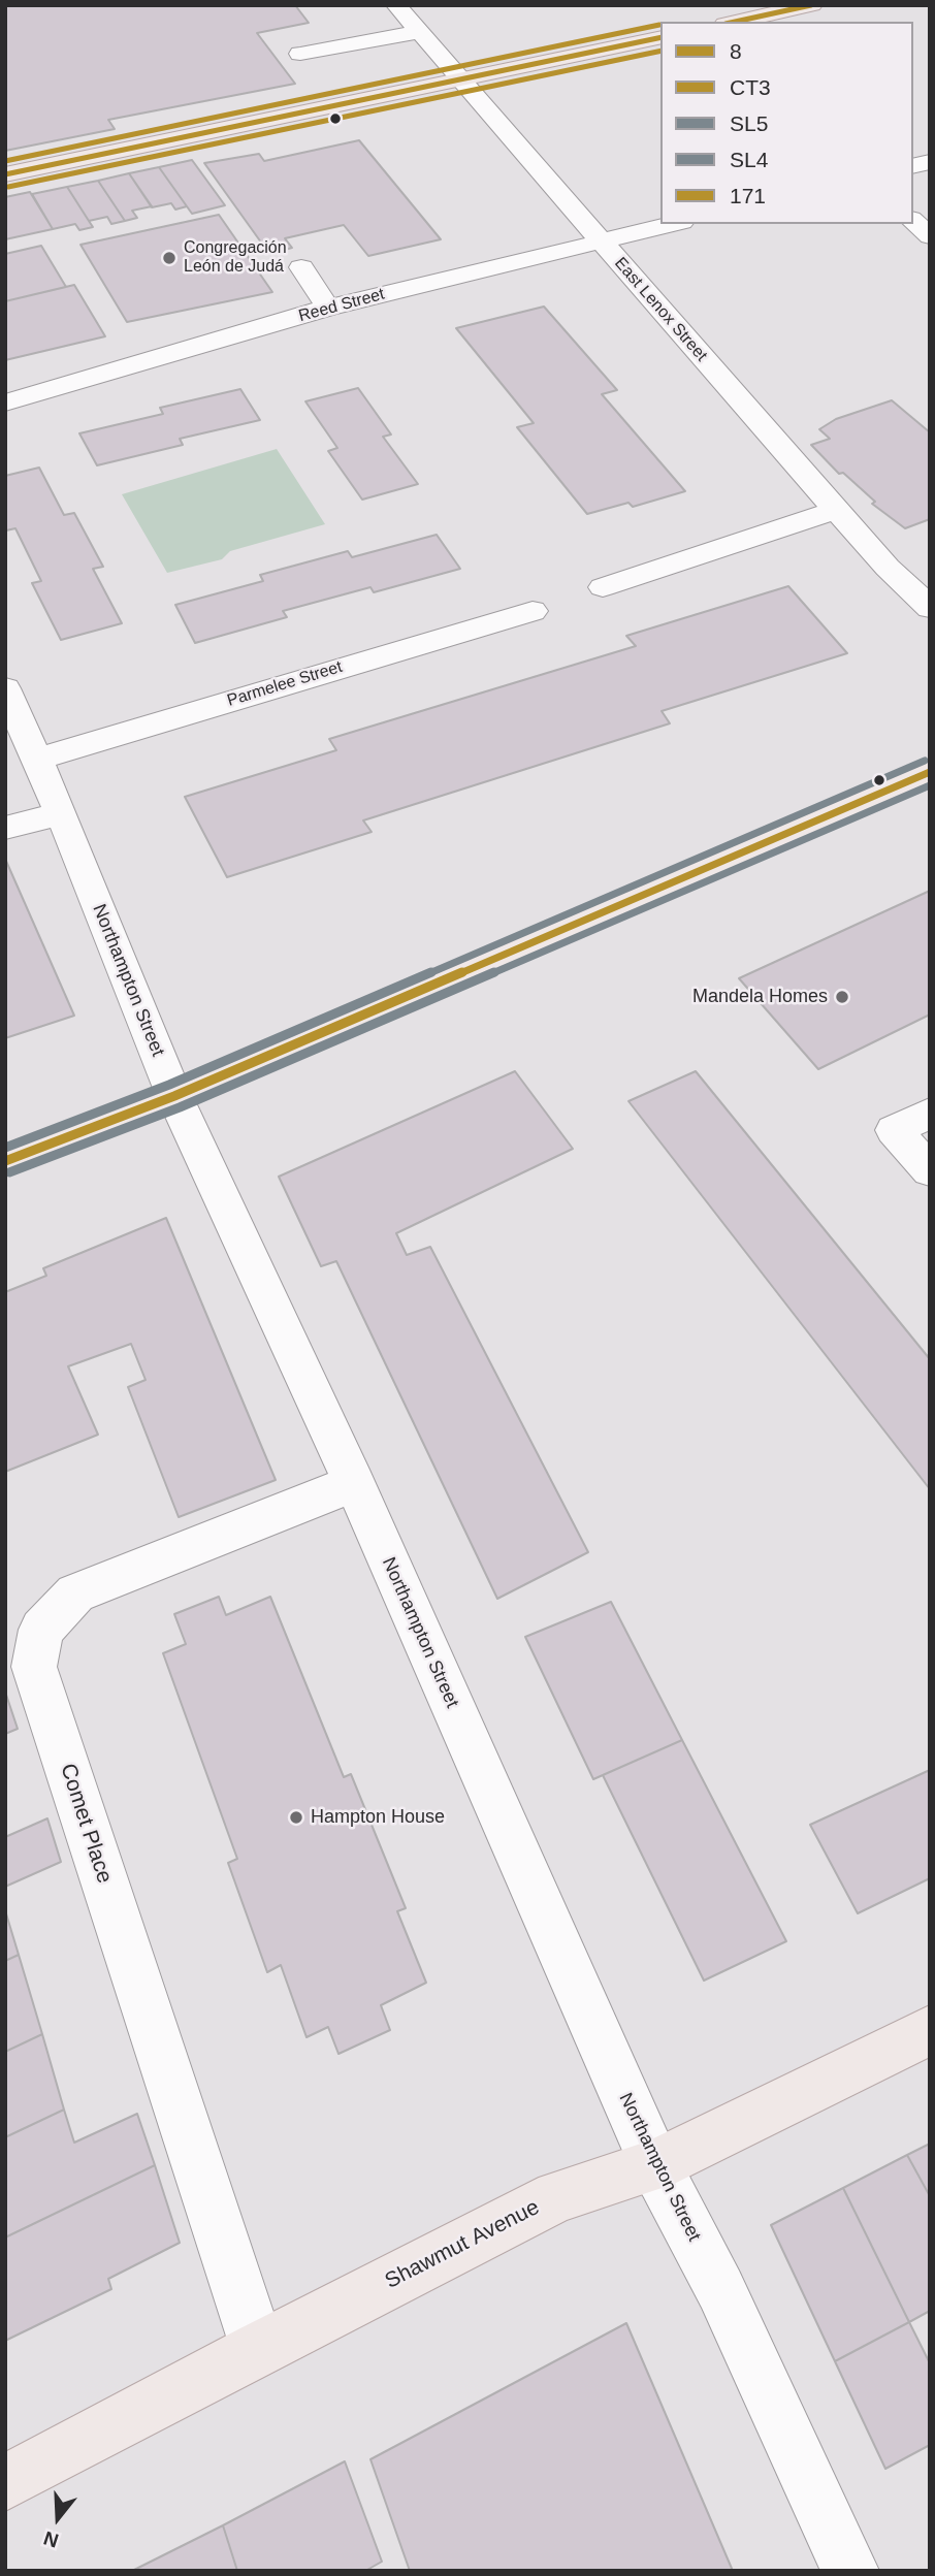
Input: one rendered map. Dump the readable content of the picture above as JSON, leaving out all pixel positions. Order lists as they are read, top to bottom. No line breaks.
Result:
{"streets":{"main road":["Shawmut Avenue"],"street":["Reed Street","East Lenox Street","Parmelee Street","Northampton Street","Comet Place"]},"crossings":[["Reed Street","East Lenox Street"],["Parmelee Street","Northampton Street"],["Northampton Street","Comet Place"],["Northampton Street","Shawmut Avenue"],["Comet Place","Shawmut Avenue"]],"places":["Congregación León de Judá","Mandela Homes","Hampton House"],"lines":["transit line 8","transit line 171","transit line CT3","transit line SL4","transit line SL5"],"legend":["8","CT3","SL5","SL4","171"],"north":"bottom"}
